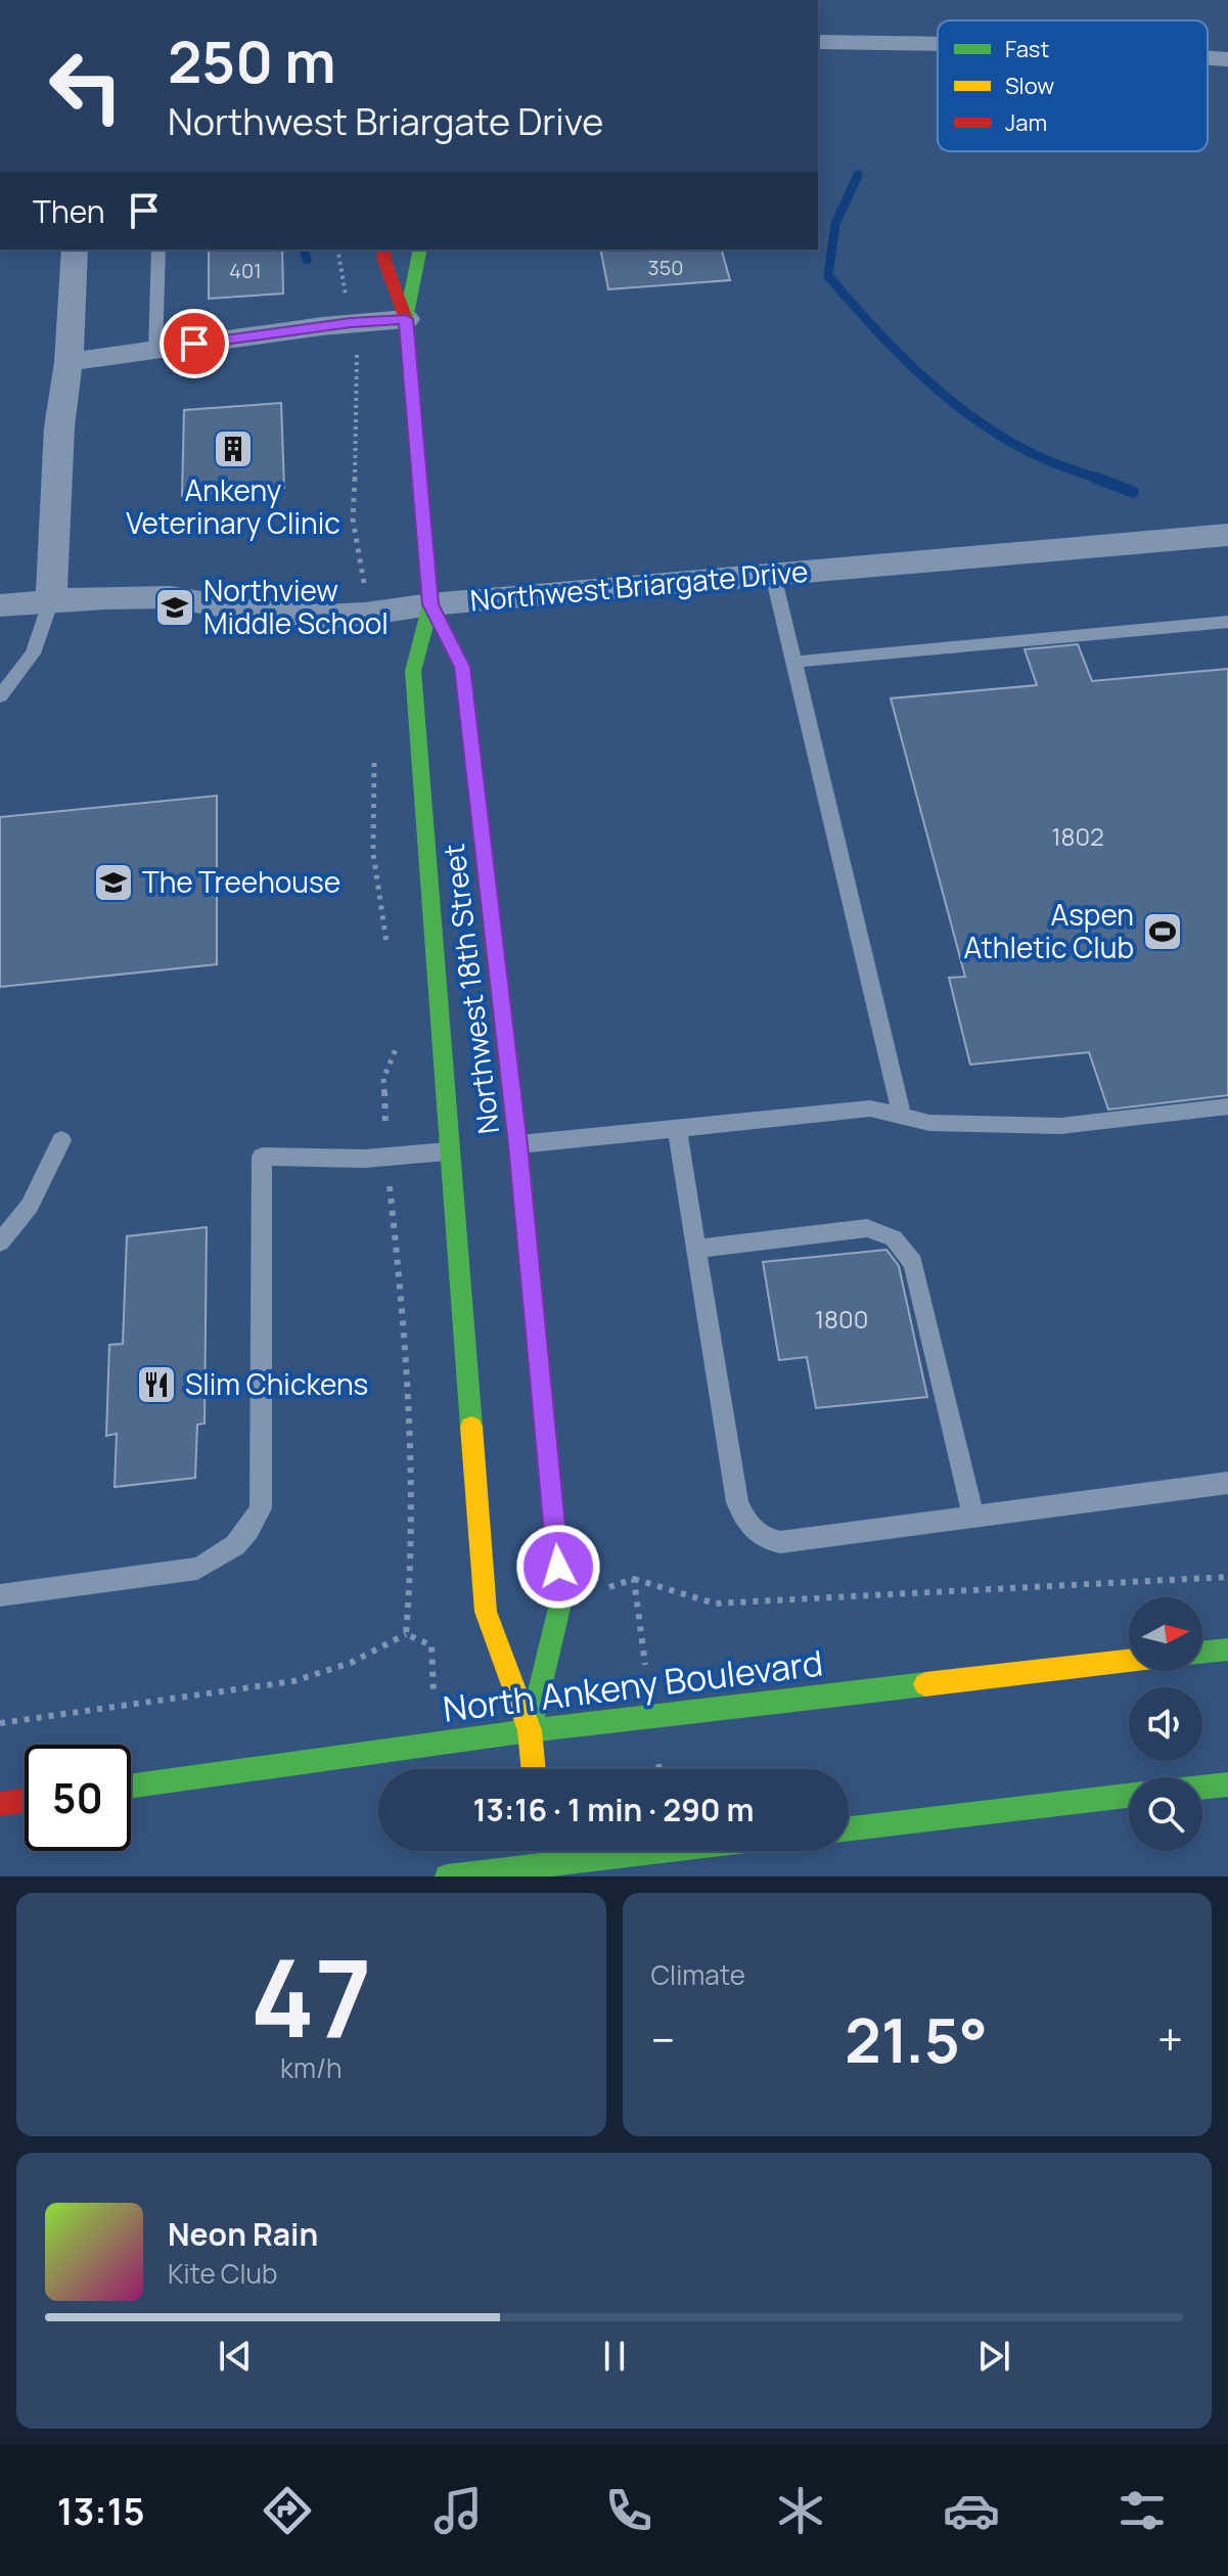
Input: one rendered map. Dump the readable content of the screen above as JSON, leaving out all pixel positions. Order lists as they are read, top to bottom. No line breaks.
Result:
{"streets":{"main road":["Northwest 18th Street","North Ankeny Boulevard"],"street":["Northwest Briargate Drive"]},"crossings":[["Northwest Briargate Drive","Northwest 18th Street"],["Northwest 18th Street","North Ankeny Boulevard"]],"places":{"building":["Ankeny Veterinary Clinic"],"school or university":["Northview Middle School","The Treehouse"],"sports":["Aspen Athletic Club"],"restaurant":["Slim Chickens"]},"house_numbers":["350","401","1802","1800"],"legend":["Fast","Slow","Jam"],"north":"right","page":{"turn":["250 m","Northwest Briargate Drive"],"then":"Then","limit":"50","trip":"13:16 · 1 min · 290 m","tile":[["47","km/h"],"Climate"],"heat":["−","21.5°","+"],"song":["Neon Rain","Kite Club"],"tabs":"13:15"}}
